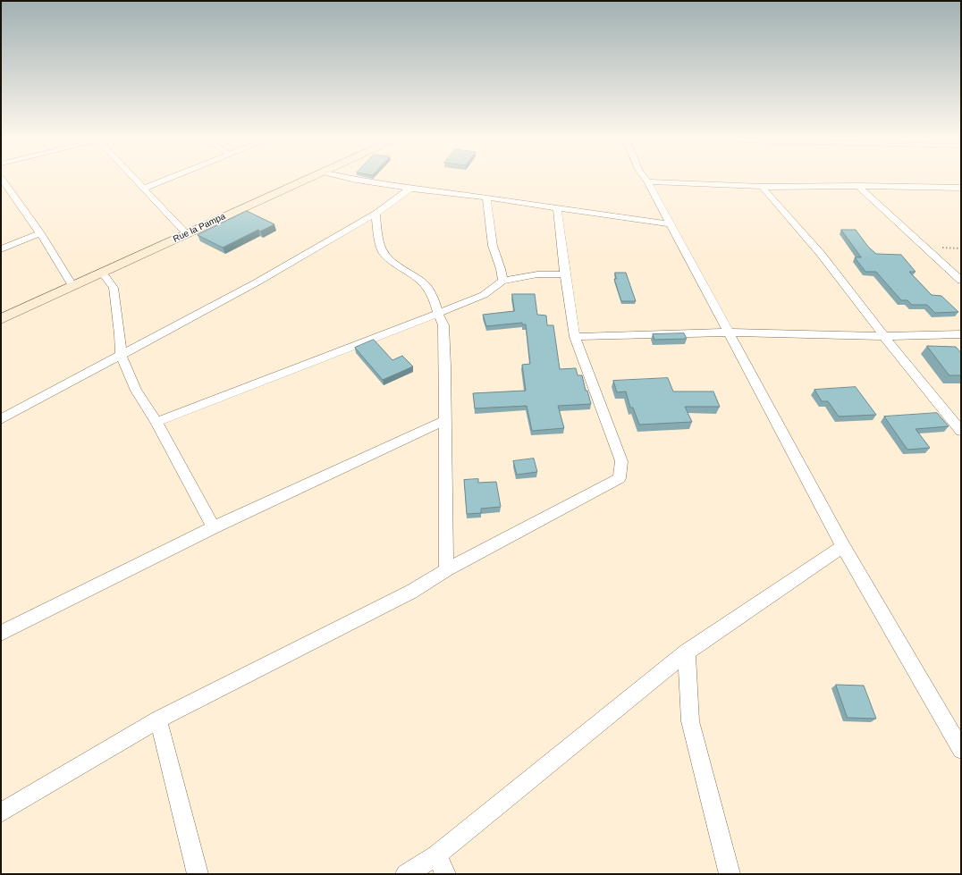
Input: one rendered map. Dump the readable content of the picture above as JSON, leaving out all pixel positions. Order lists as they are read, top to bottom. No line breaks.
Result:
{"streets":{"street":["Rue la Pampa"]}}
